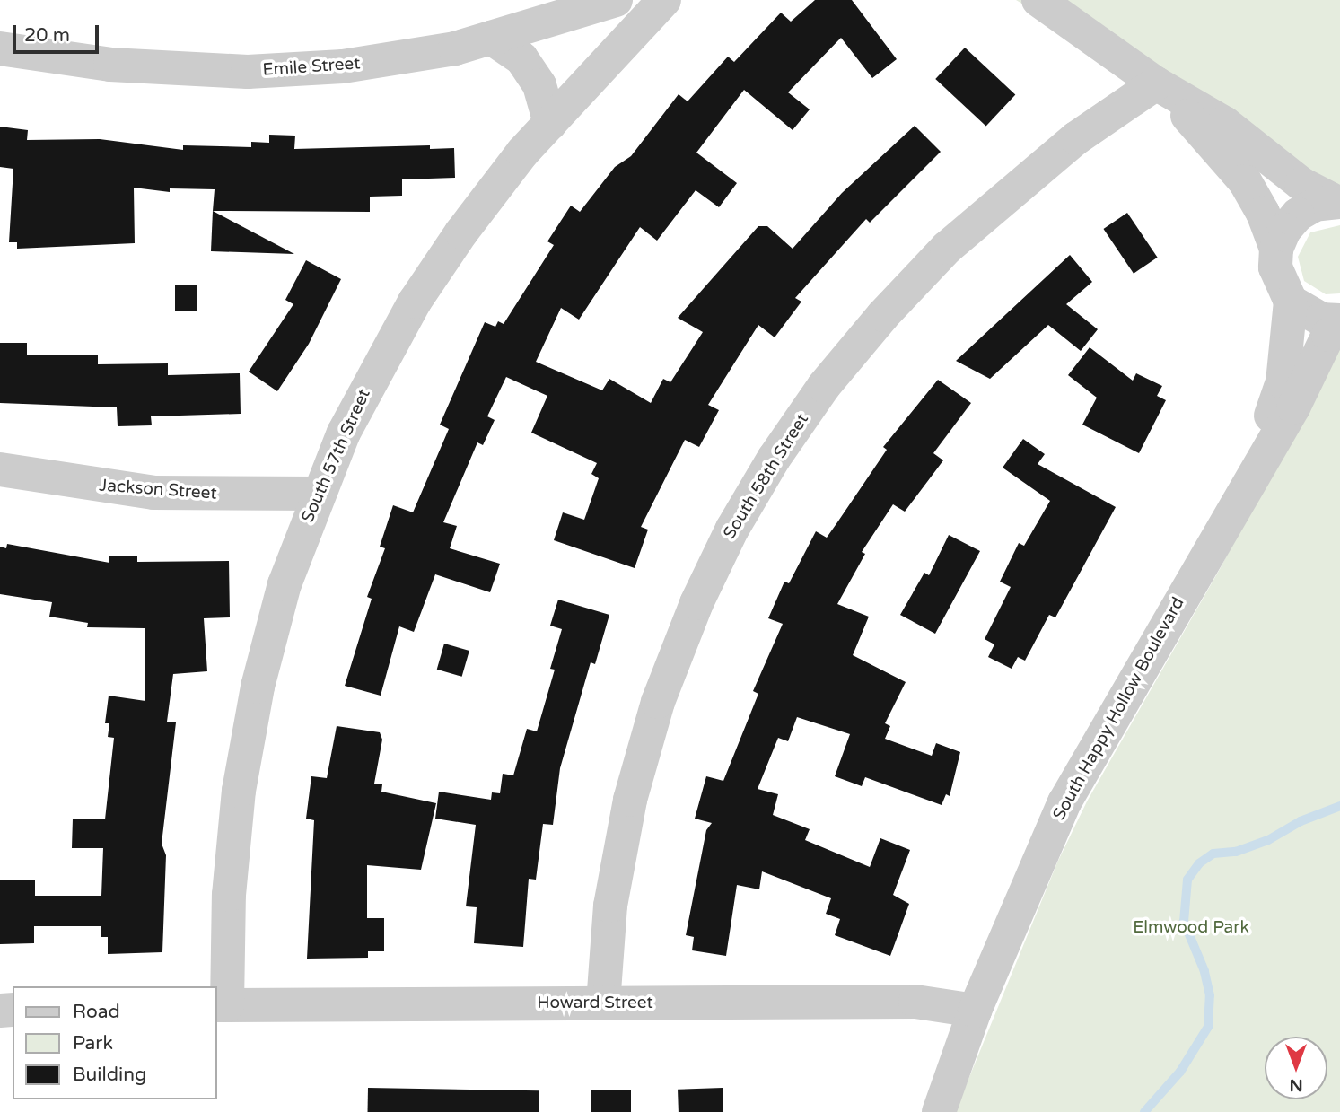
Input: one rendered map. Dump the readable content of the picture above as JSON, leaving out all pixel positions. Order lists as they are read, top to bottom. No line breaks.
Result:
{"streets":{"street":["Emile Street","South 57th Street","South 58th Street","Jackson Street","South Happy Hollow Boulevard","Howard Street"]},"crossings":[["South 57th Street","Jackson Street"],["South 57th Street","Howard Street"],["South 58th Street","Howard Street"],["South Happy Hollow Boulevard","Howard Street"]],"parks":["Elmwood Park"],"legend":["Road","Park","Building"],"scale_bar":"20 m","north":"bottom"}
